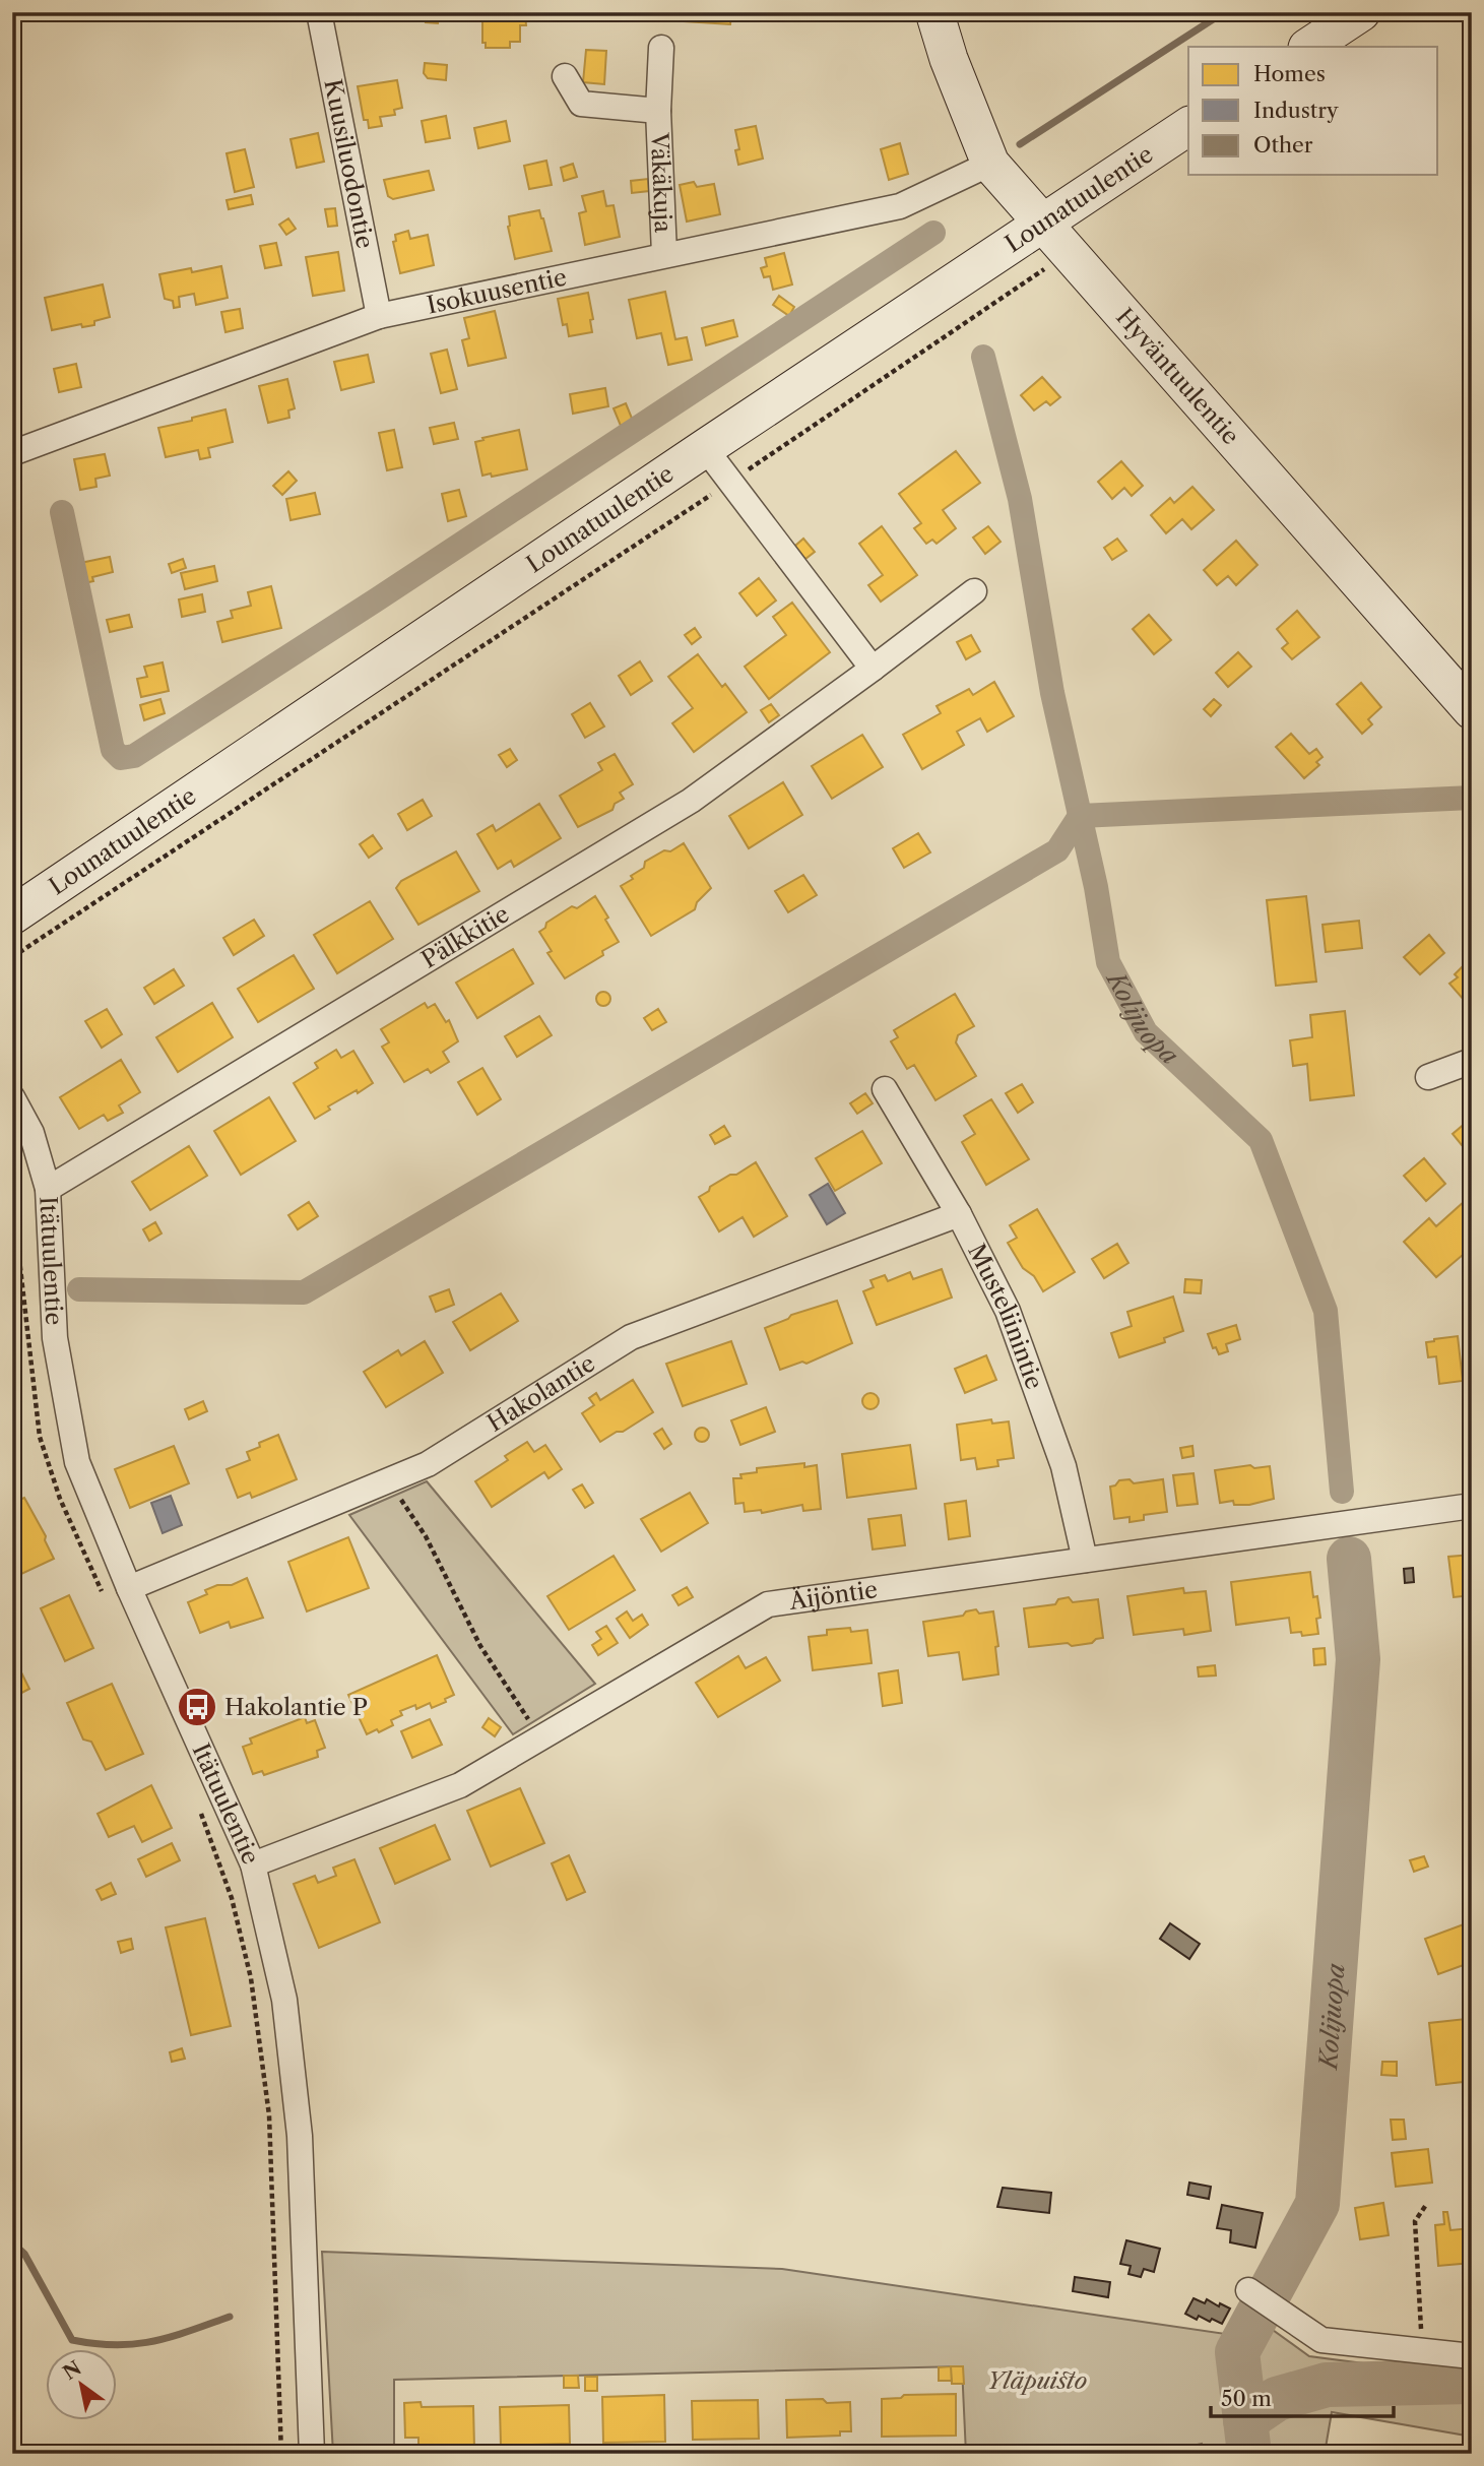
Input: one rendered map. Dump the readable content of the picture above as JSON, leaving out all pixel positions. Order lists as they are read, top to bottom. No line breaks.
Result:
{"streets":{"street":["Kuusiluodontie","Väkäkuja","Lounatuulentie","Isokuusentie","Hyväntuulentie","Pälkkitie","Itätuulentie","Musteliinintie","Hakolantie","Äijöntie"]},"crossings":[["Kuusiluodontie","Isokuusentie"],["Väkäkuja","Isokuusentie"],["Lounatuulentie","Hyväntuulentie"],["Isokuusentie","Hyväntuulentie"],["Pälkkitie","Itätuulentie"],["Itätuulentie","Hakolantie"],["Itätuulentie","Äijöntie"],["Musteliinintie","Hakolantie"],["Musteliinintie","Äijöntie"]],"water":["Kolijuopa"],"parks":["Yläpuisto"],"places":{"bus stop":["Hakolantie P"]},"legend":["Homes","Industry","Other"],"scale_bar":"50 m","north":"top left"}
